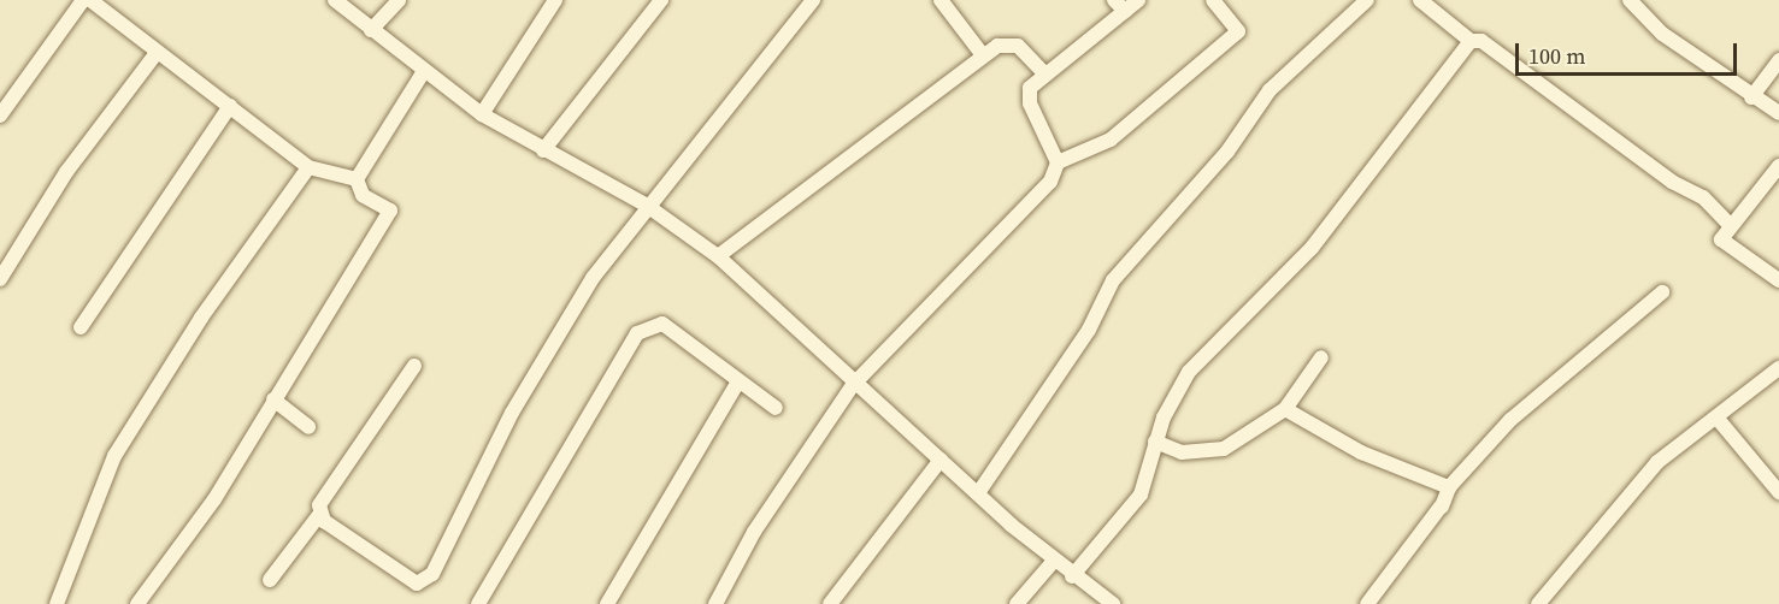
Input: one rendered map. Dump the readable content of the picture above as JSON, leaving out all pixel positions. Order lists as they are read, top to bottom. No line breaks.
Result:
{"scale_bar":"100 m"}
